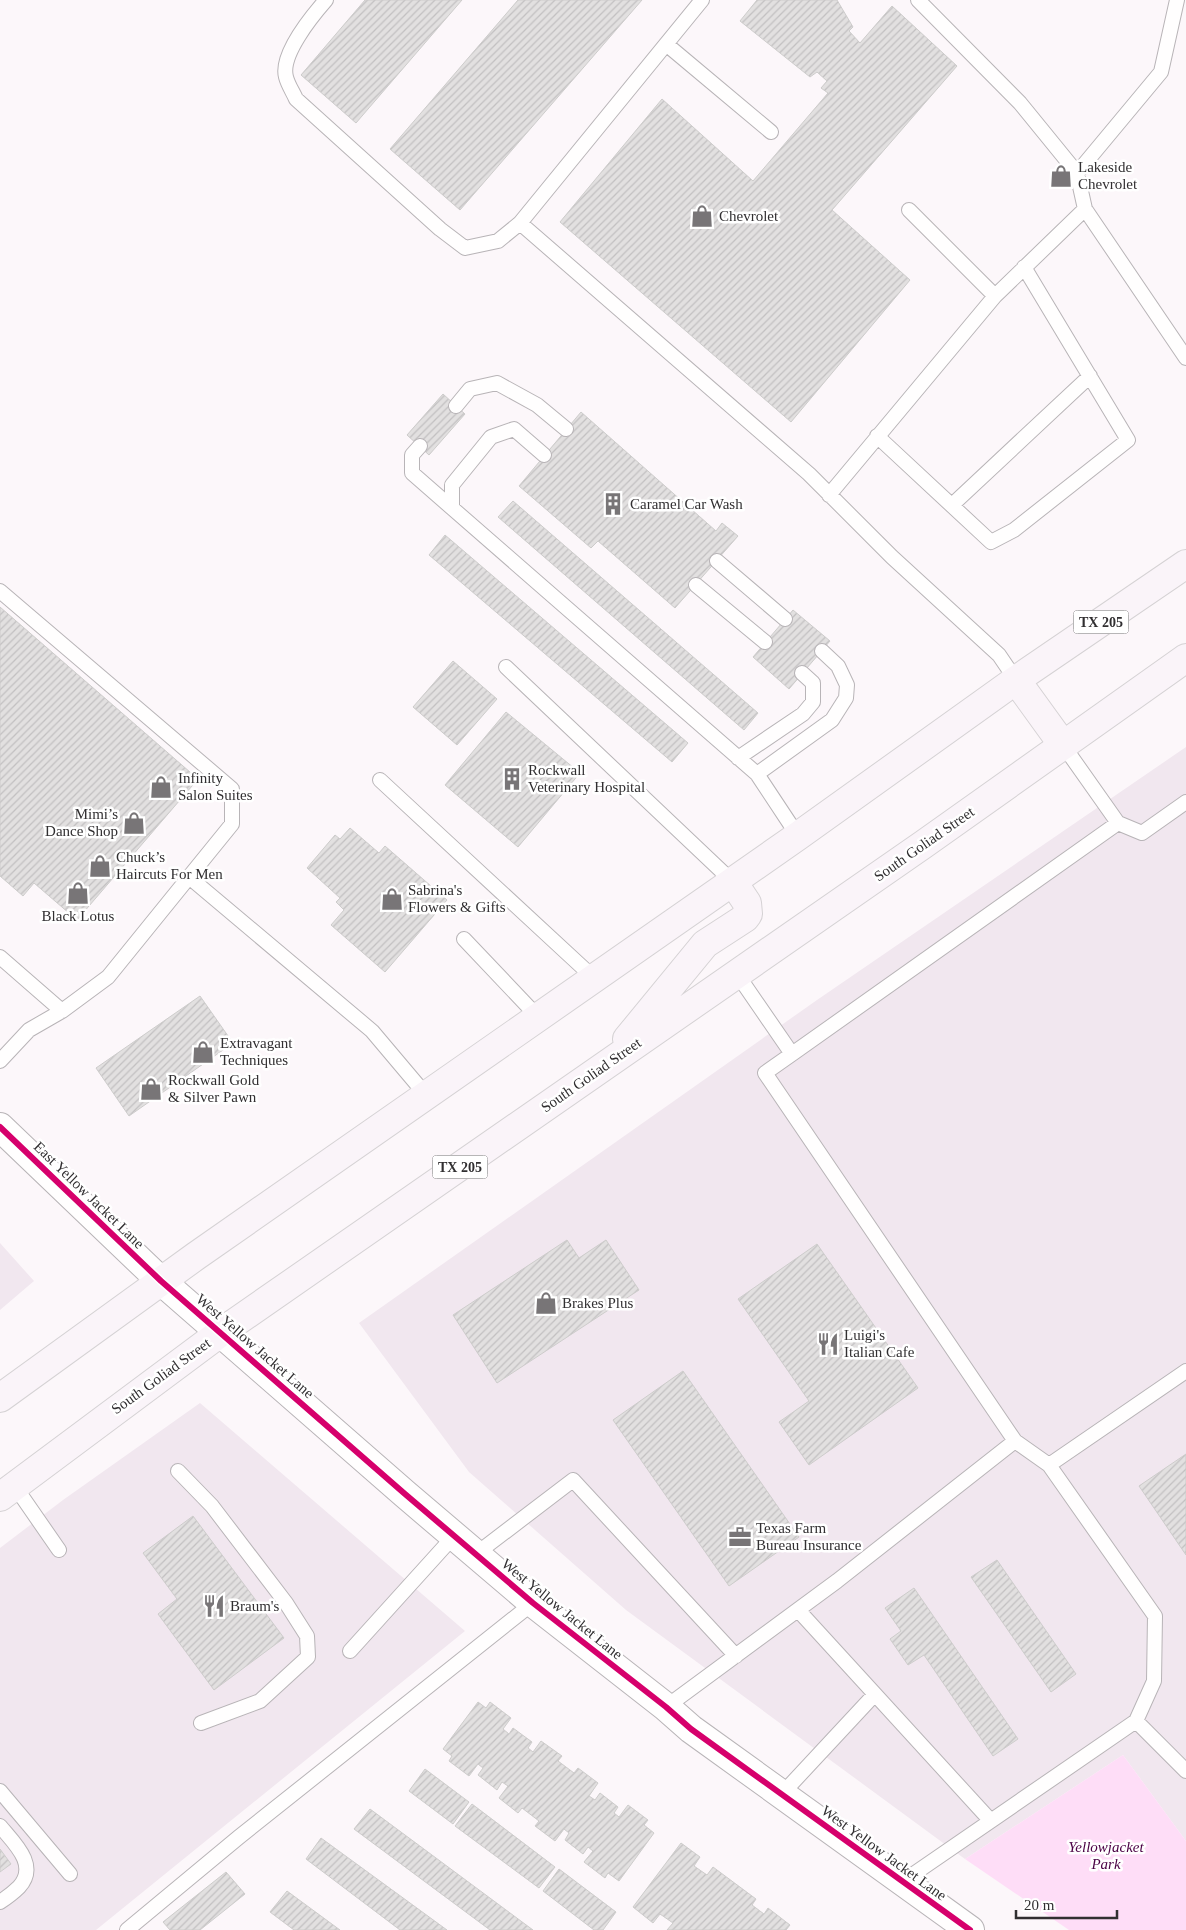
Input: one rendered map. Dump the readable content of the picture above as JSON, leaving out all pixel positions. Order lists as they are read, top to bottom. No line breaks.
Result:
{"streets":{"main road":["TX 205","South Goliad Street"],"street":["East Yellow Jacket Lane","West Yellow Jacket Lane"]},"crossings":[["TX 205","East Yellow Jacket Lane"],["TX 205","West Yellow Jacket Lane"],["South Goliad Street","West Yellow Jacket Lane"],["East Yellow Jacket Lane","West Yellow Jacket Lane"]],"parks":["Yellowjacket Park"],"places":{"shop":["Lakeside Chevrolet","Chevrolet","Infinity Salon Suites","Mimi’s Dance Shop","Chuck’s Haircuts For Men","Black Lotus","Sabrina's Flowers & Gifts","Extravagant Techniques","Rockwall Gold & Silver Pawn","Brakes Plus"],"building":["Caramel Car Wash","Rockwall Veterinary Hospital"],"restaurant":["Luigi's Italian Cafe","Braum's"],"office":["Texas Farm Bureau Insurance"]},"scale_bar":"20 m"}
